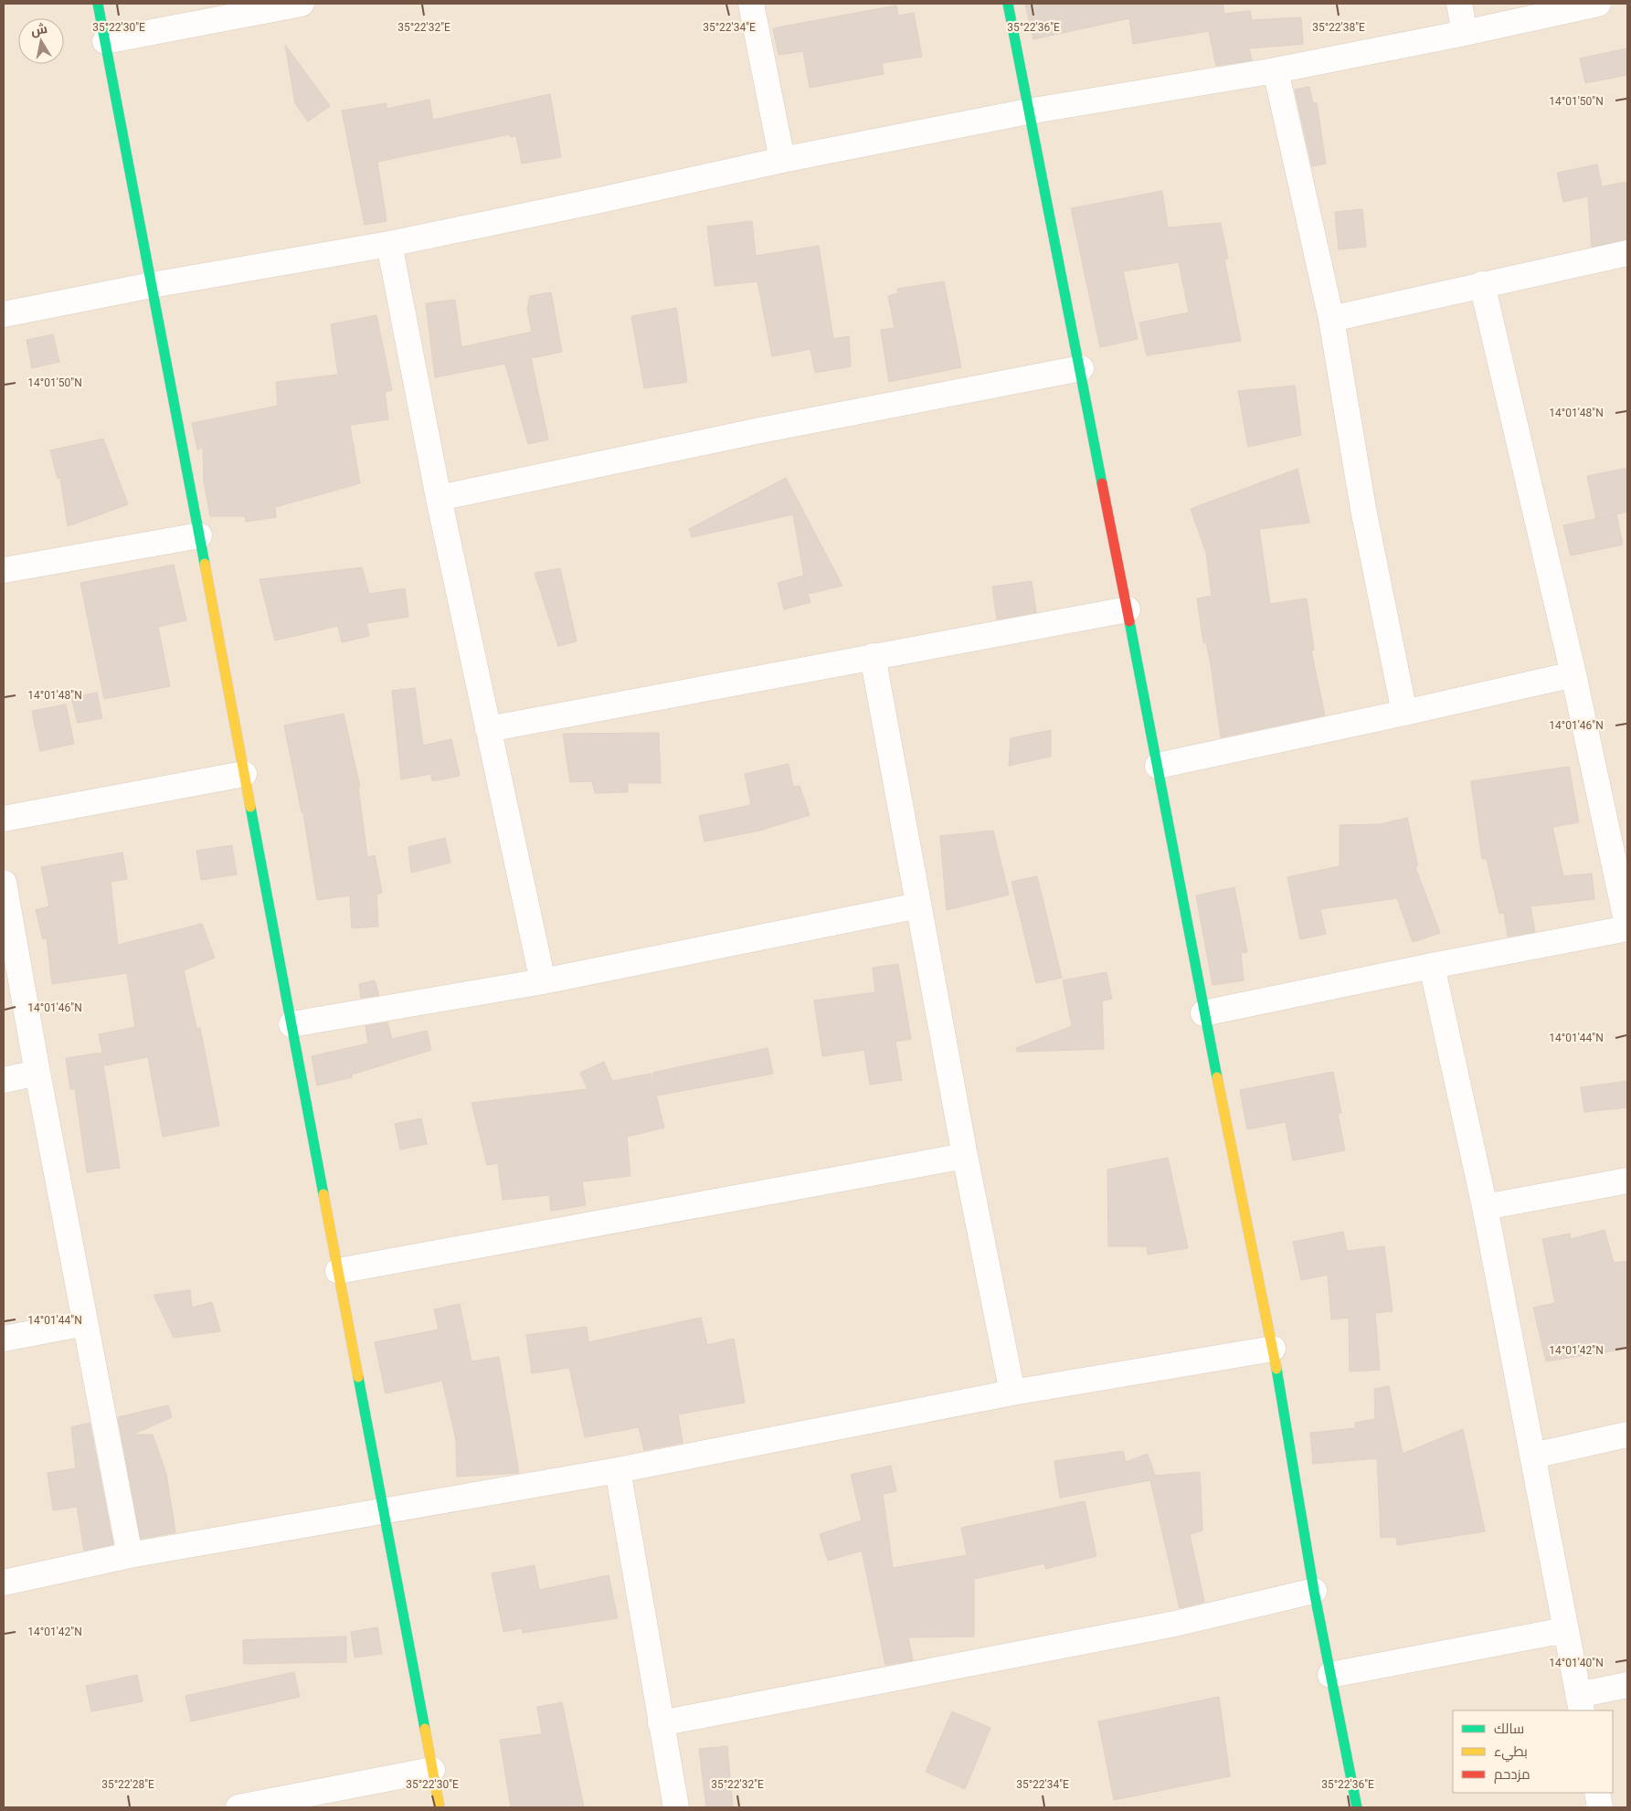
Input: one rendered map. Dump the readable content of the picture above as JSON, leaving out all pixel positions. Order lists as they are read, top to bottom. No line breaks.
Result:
{"legend":["سالك","بطيء","مزدحم"],"north":"top","coordinates":["35°22'30\"E","35°22'32\"E","35°22'34\"E","35°22'36\"E","35°22'38\"E","14°01'50\"N","14°01'48\"N","14°01'46\"N","14°01'44\"N","14°01'42\"N","14°01'40\"N","35°22'28\"E"]}
